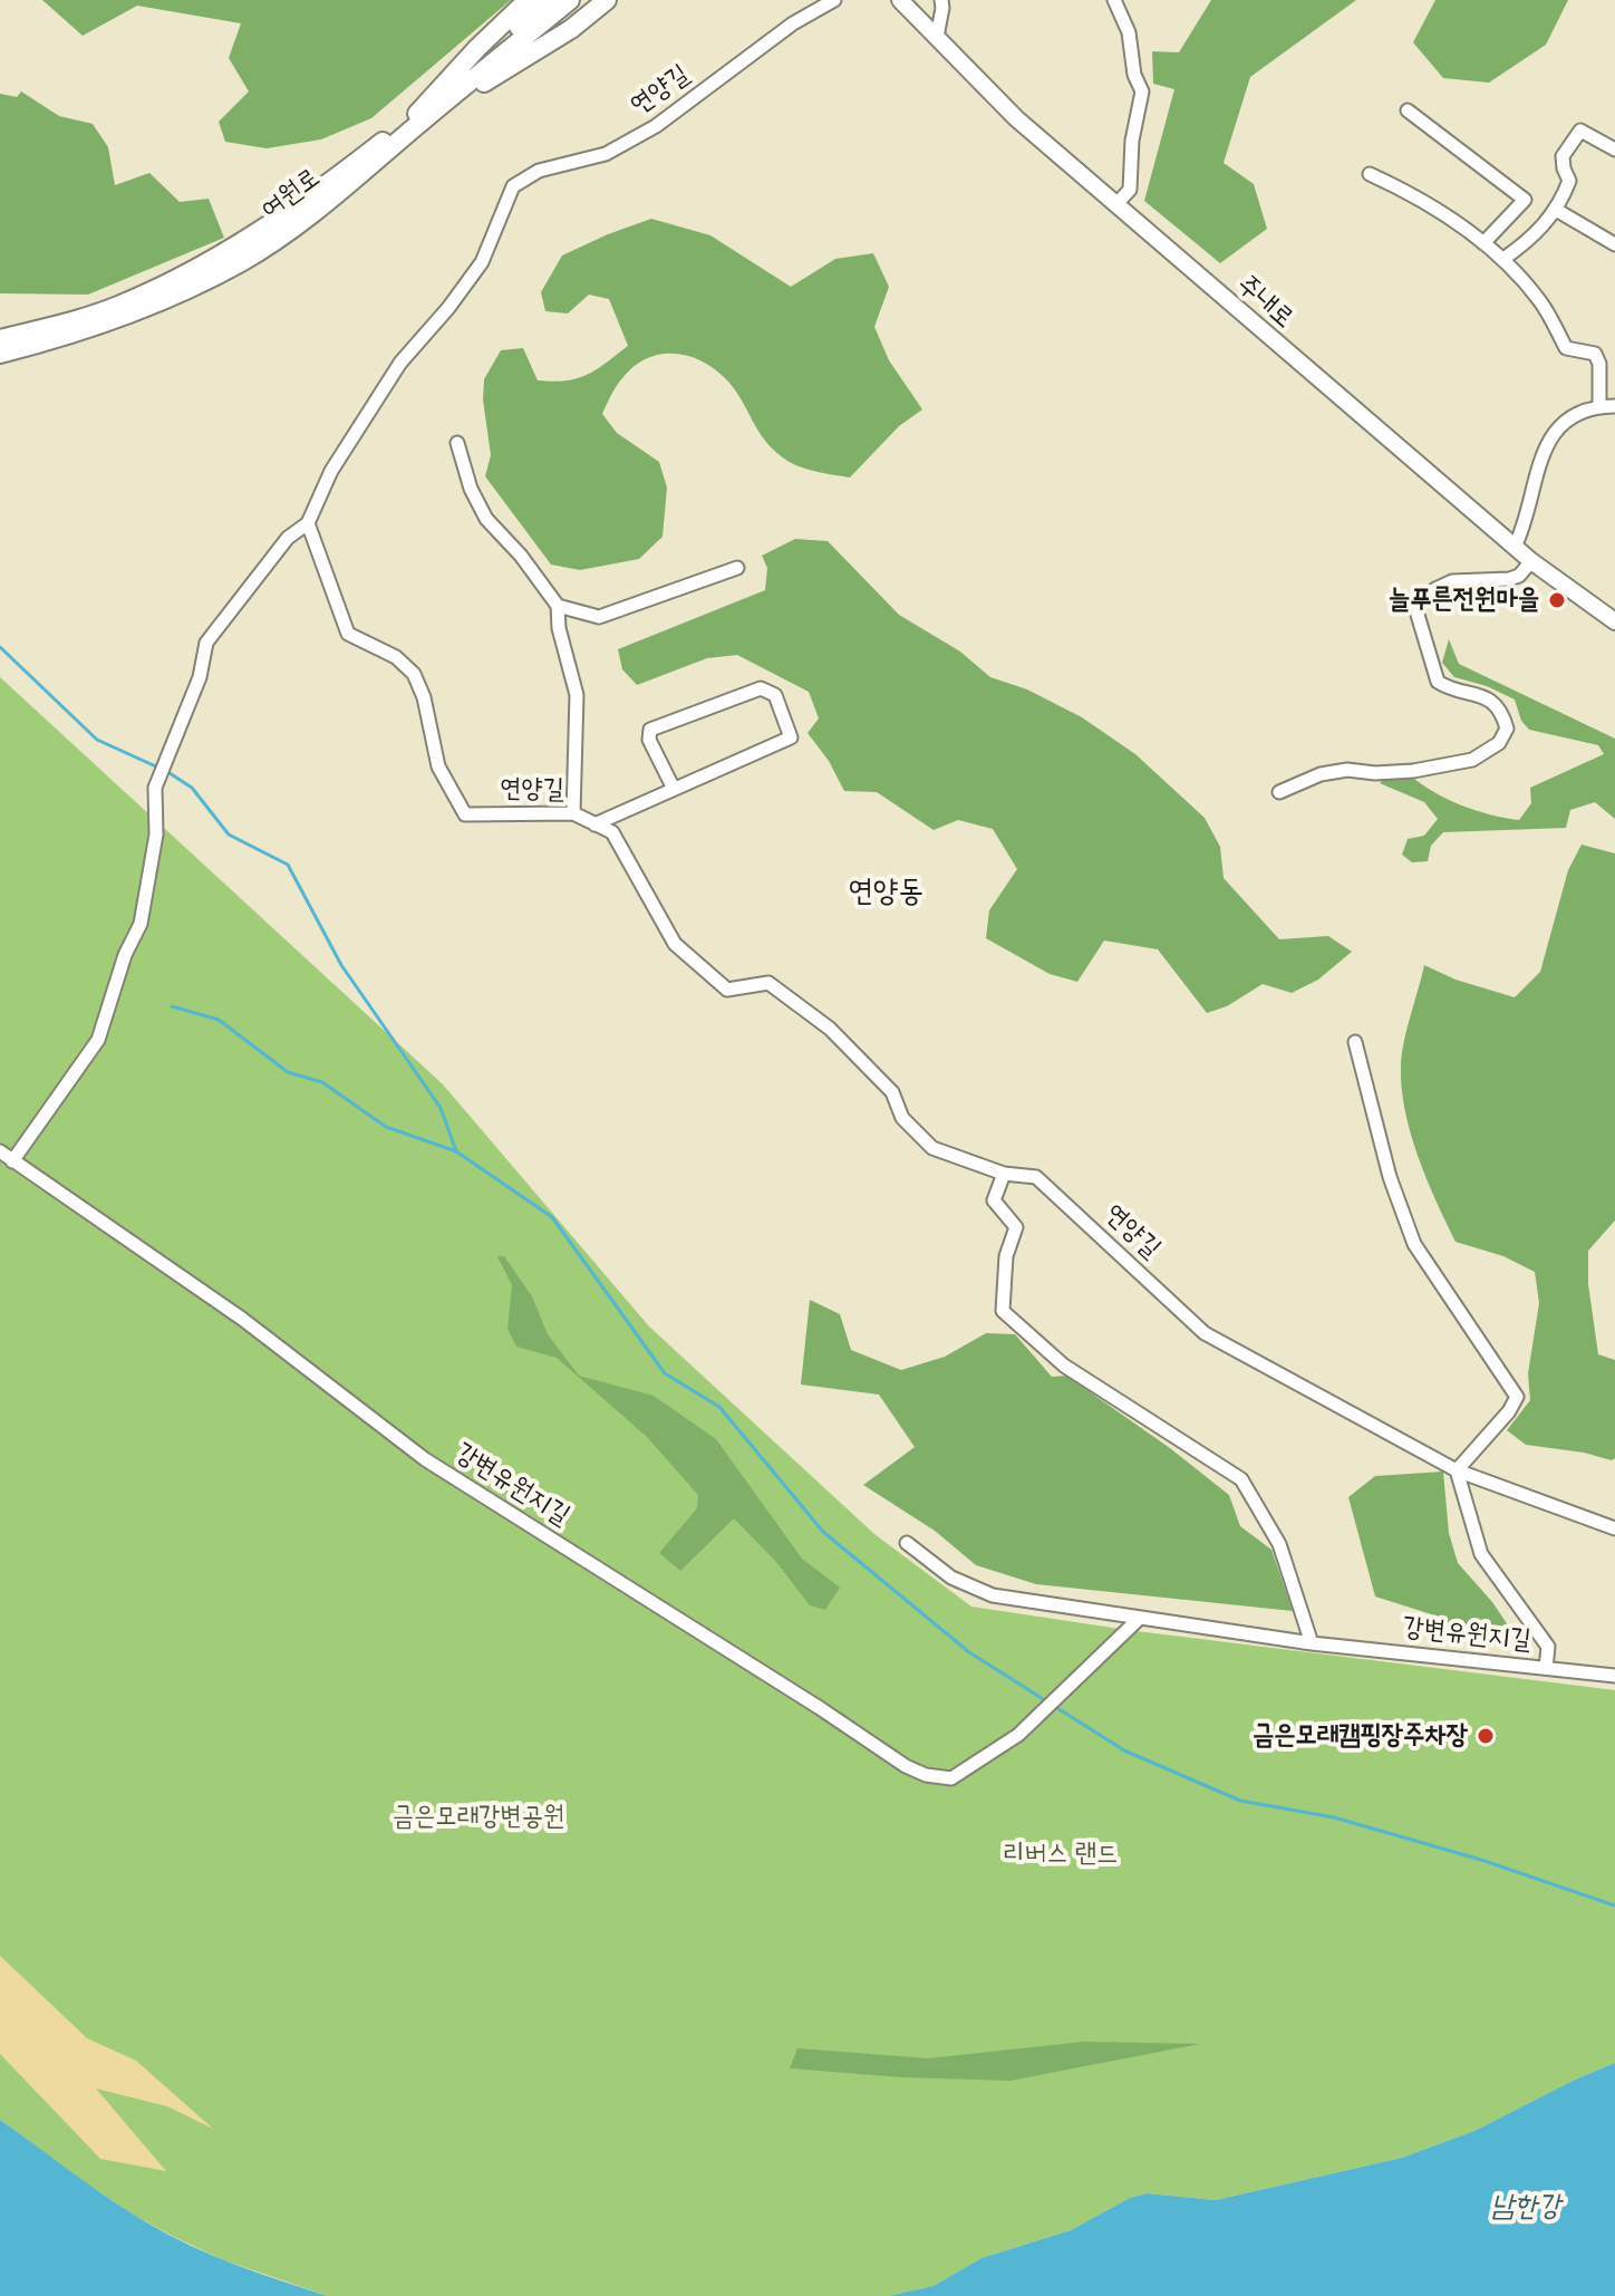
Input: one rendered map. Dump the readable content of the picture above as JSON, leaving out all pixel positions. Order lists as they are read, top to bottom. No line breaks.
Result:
{"streets":{"highway":["여원로"],"main road":["주내로"],"street":["연양길","강변유원지길"]},"districts":["연양동"],"water":["남한강"],"parks":["금은모래강변공원","리버스 랜드"],"places":["늘푸른전원마을","금은모래캠핑장주차장"]}
